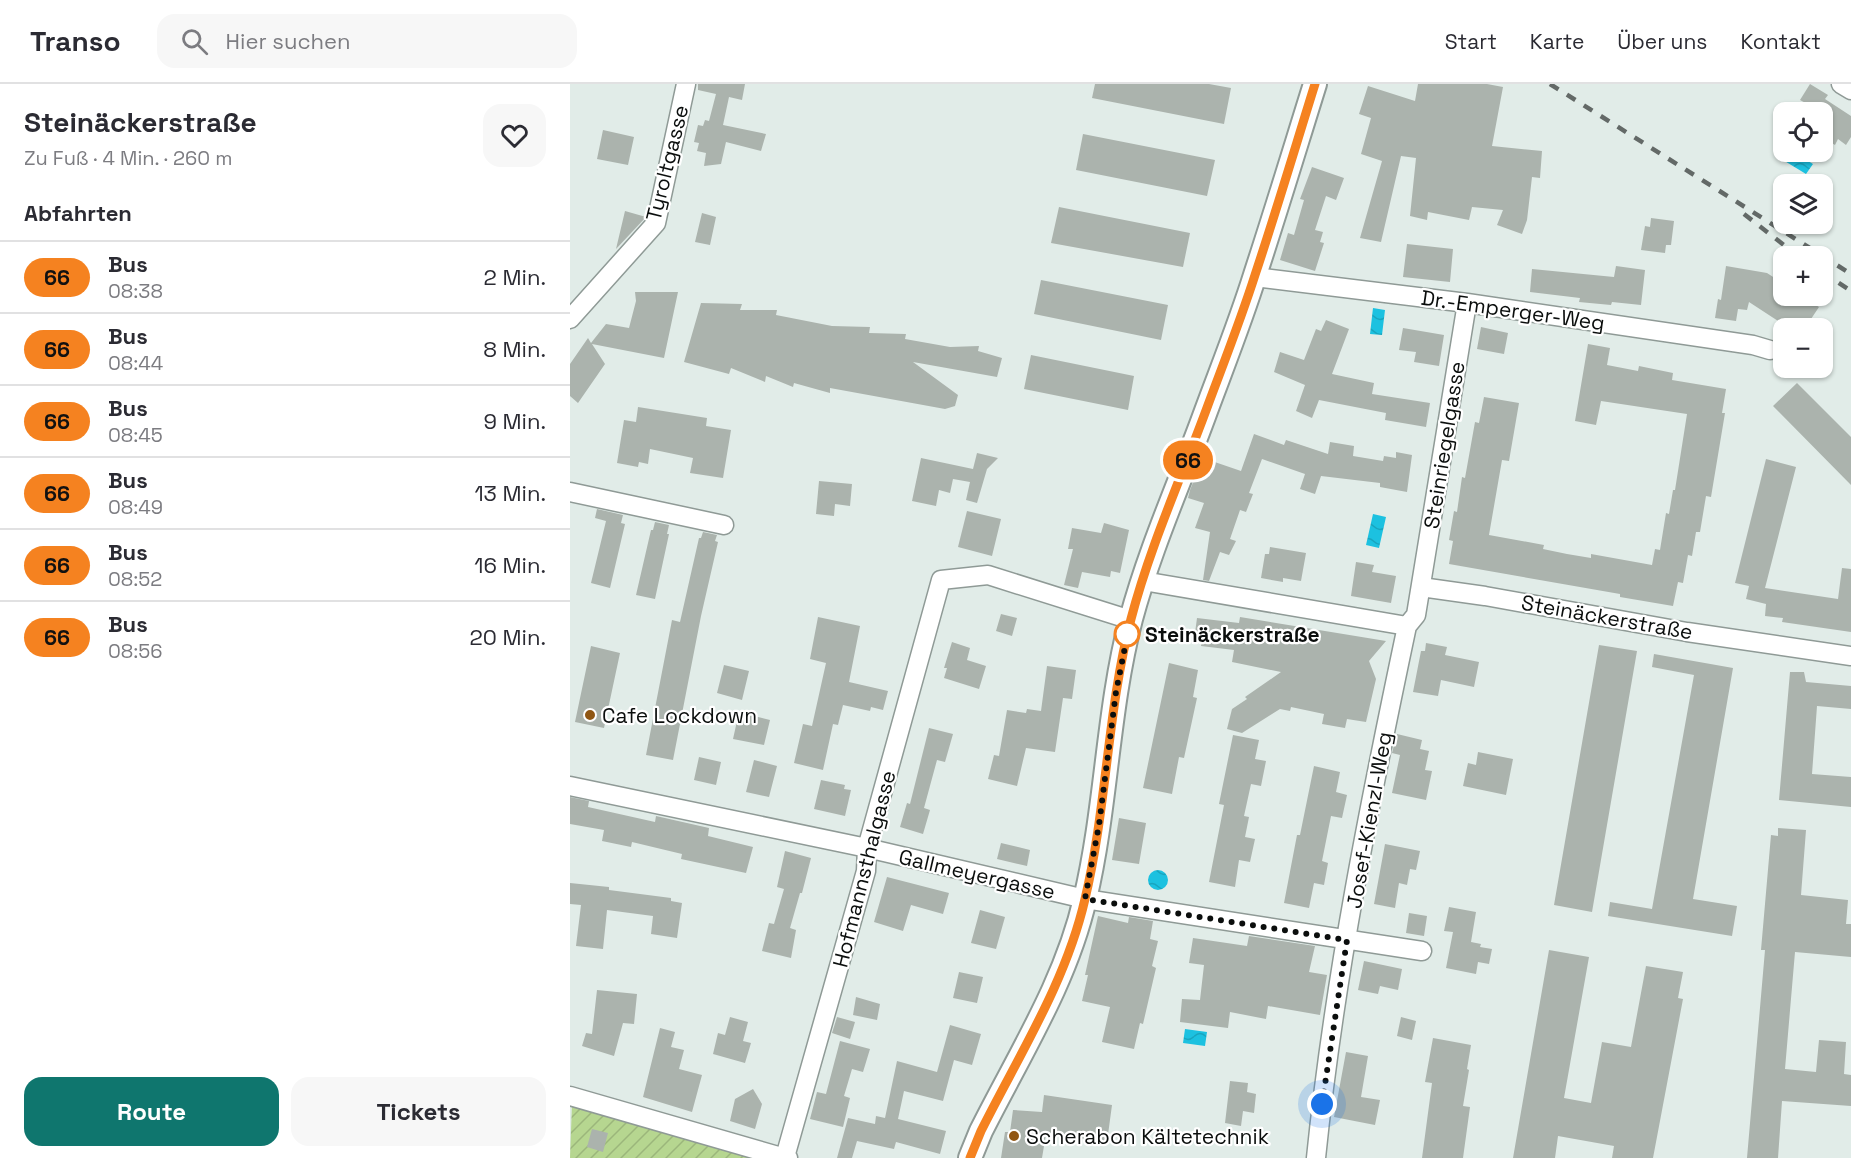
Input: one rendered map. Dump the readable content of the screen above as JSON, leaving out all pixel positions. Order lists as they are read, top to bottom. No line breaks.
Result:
{"streets":{"street":["Tyroltgasse","Dr.-Emperger-Weg","Steinriegelgasse","Steinäckerstraße","Josef-Kienzl-Weg","Hofmannsthalgasse","Gallmeyergasse"]},"crossings":[["Dr.-Emperger-Weg","Steinriegelgasse"],["Steinriegelgasse","Steinäckerstraße"],["Josef-Kienzl-Weg","Gallmeyergasse"],["Hofmannsthalgasse","Gallmeyergasse"]],"places":["Steinäckerstraße","Cafe Lockdown","Scherabon Kältetechnik"],"lines":["bus line 66"],"page":{"header":"Transo","search":"Hier suchen","nav":["Start","Karte","Über uns","Kontakt"],"heading":[["Steinäckerstraße","Zu Fuß · 4 Min. · 260 m"],"Abfahrten"],"on_map":"66","map_buttons":["+","−"],"list":[{"mark":"66","name":"Bus","note":"08:38","value":"2 Min."},{"mark":"66","name":"Bus","note":"08:44","value":"8 Min."},{"mark":"66","name":"Bus","note":"08:45","value":"9 Min."},{"mark":"66","name":"Bus","note":"08:49","value":"13 Min."},{"mark":"66","name":"Bus","note":"08:52","value":"16 Min."},{"mark":"66","name":"Bus","note":"08:56","value":"20 Min."}],"buttons":["Route","Tickets"]}}
